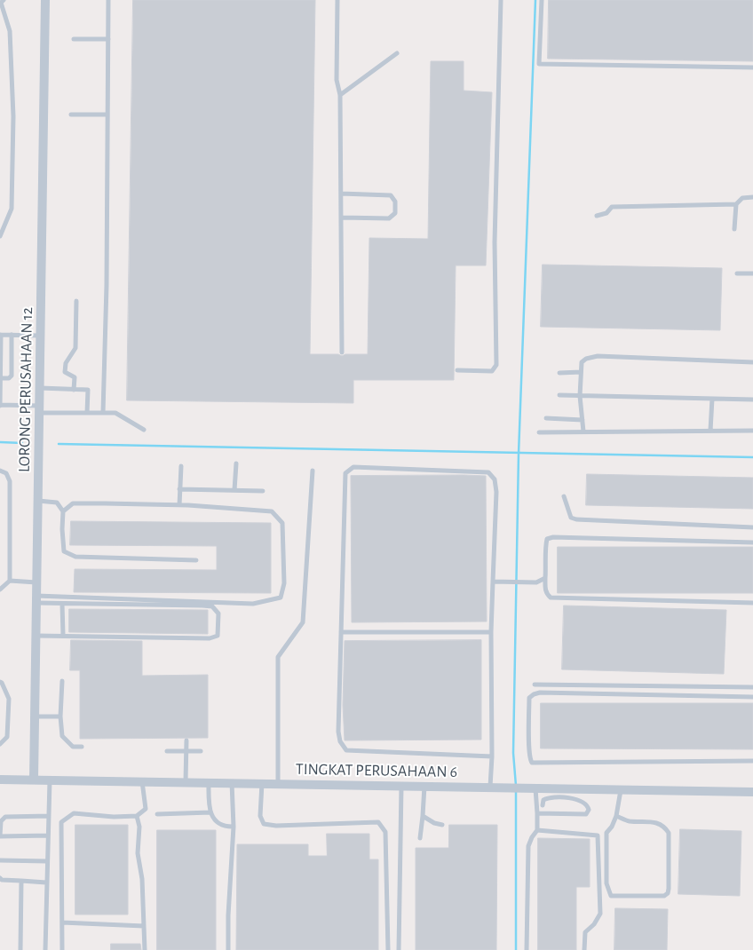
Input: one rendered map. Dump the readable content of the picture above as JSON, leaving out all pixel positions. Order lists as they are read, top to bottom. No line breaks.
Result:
{"streets":{"street":["LORONG PERUSAHAAN 12","TINGKAT PERUSAHAAN 6"]},"crossings":[["LORONG PERUSAHAAN 12","TINGKAT PERUSAHAAN 6"]]}
